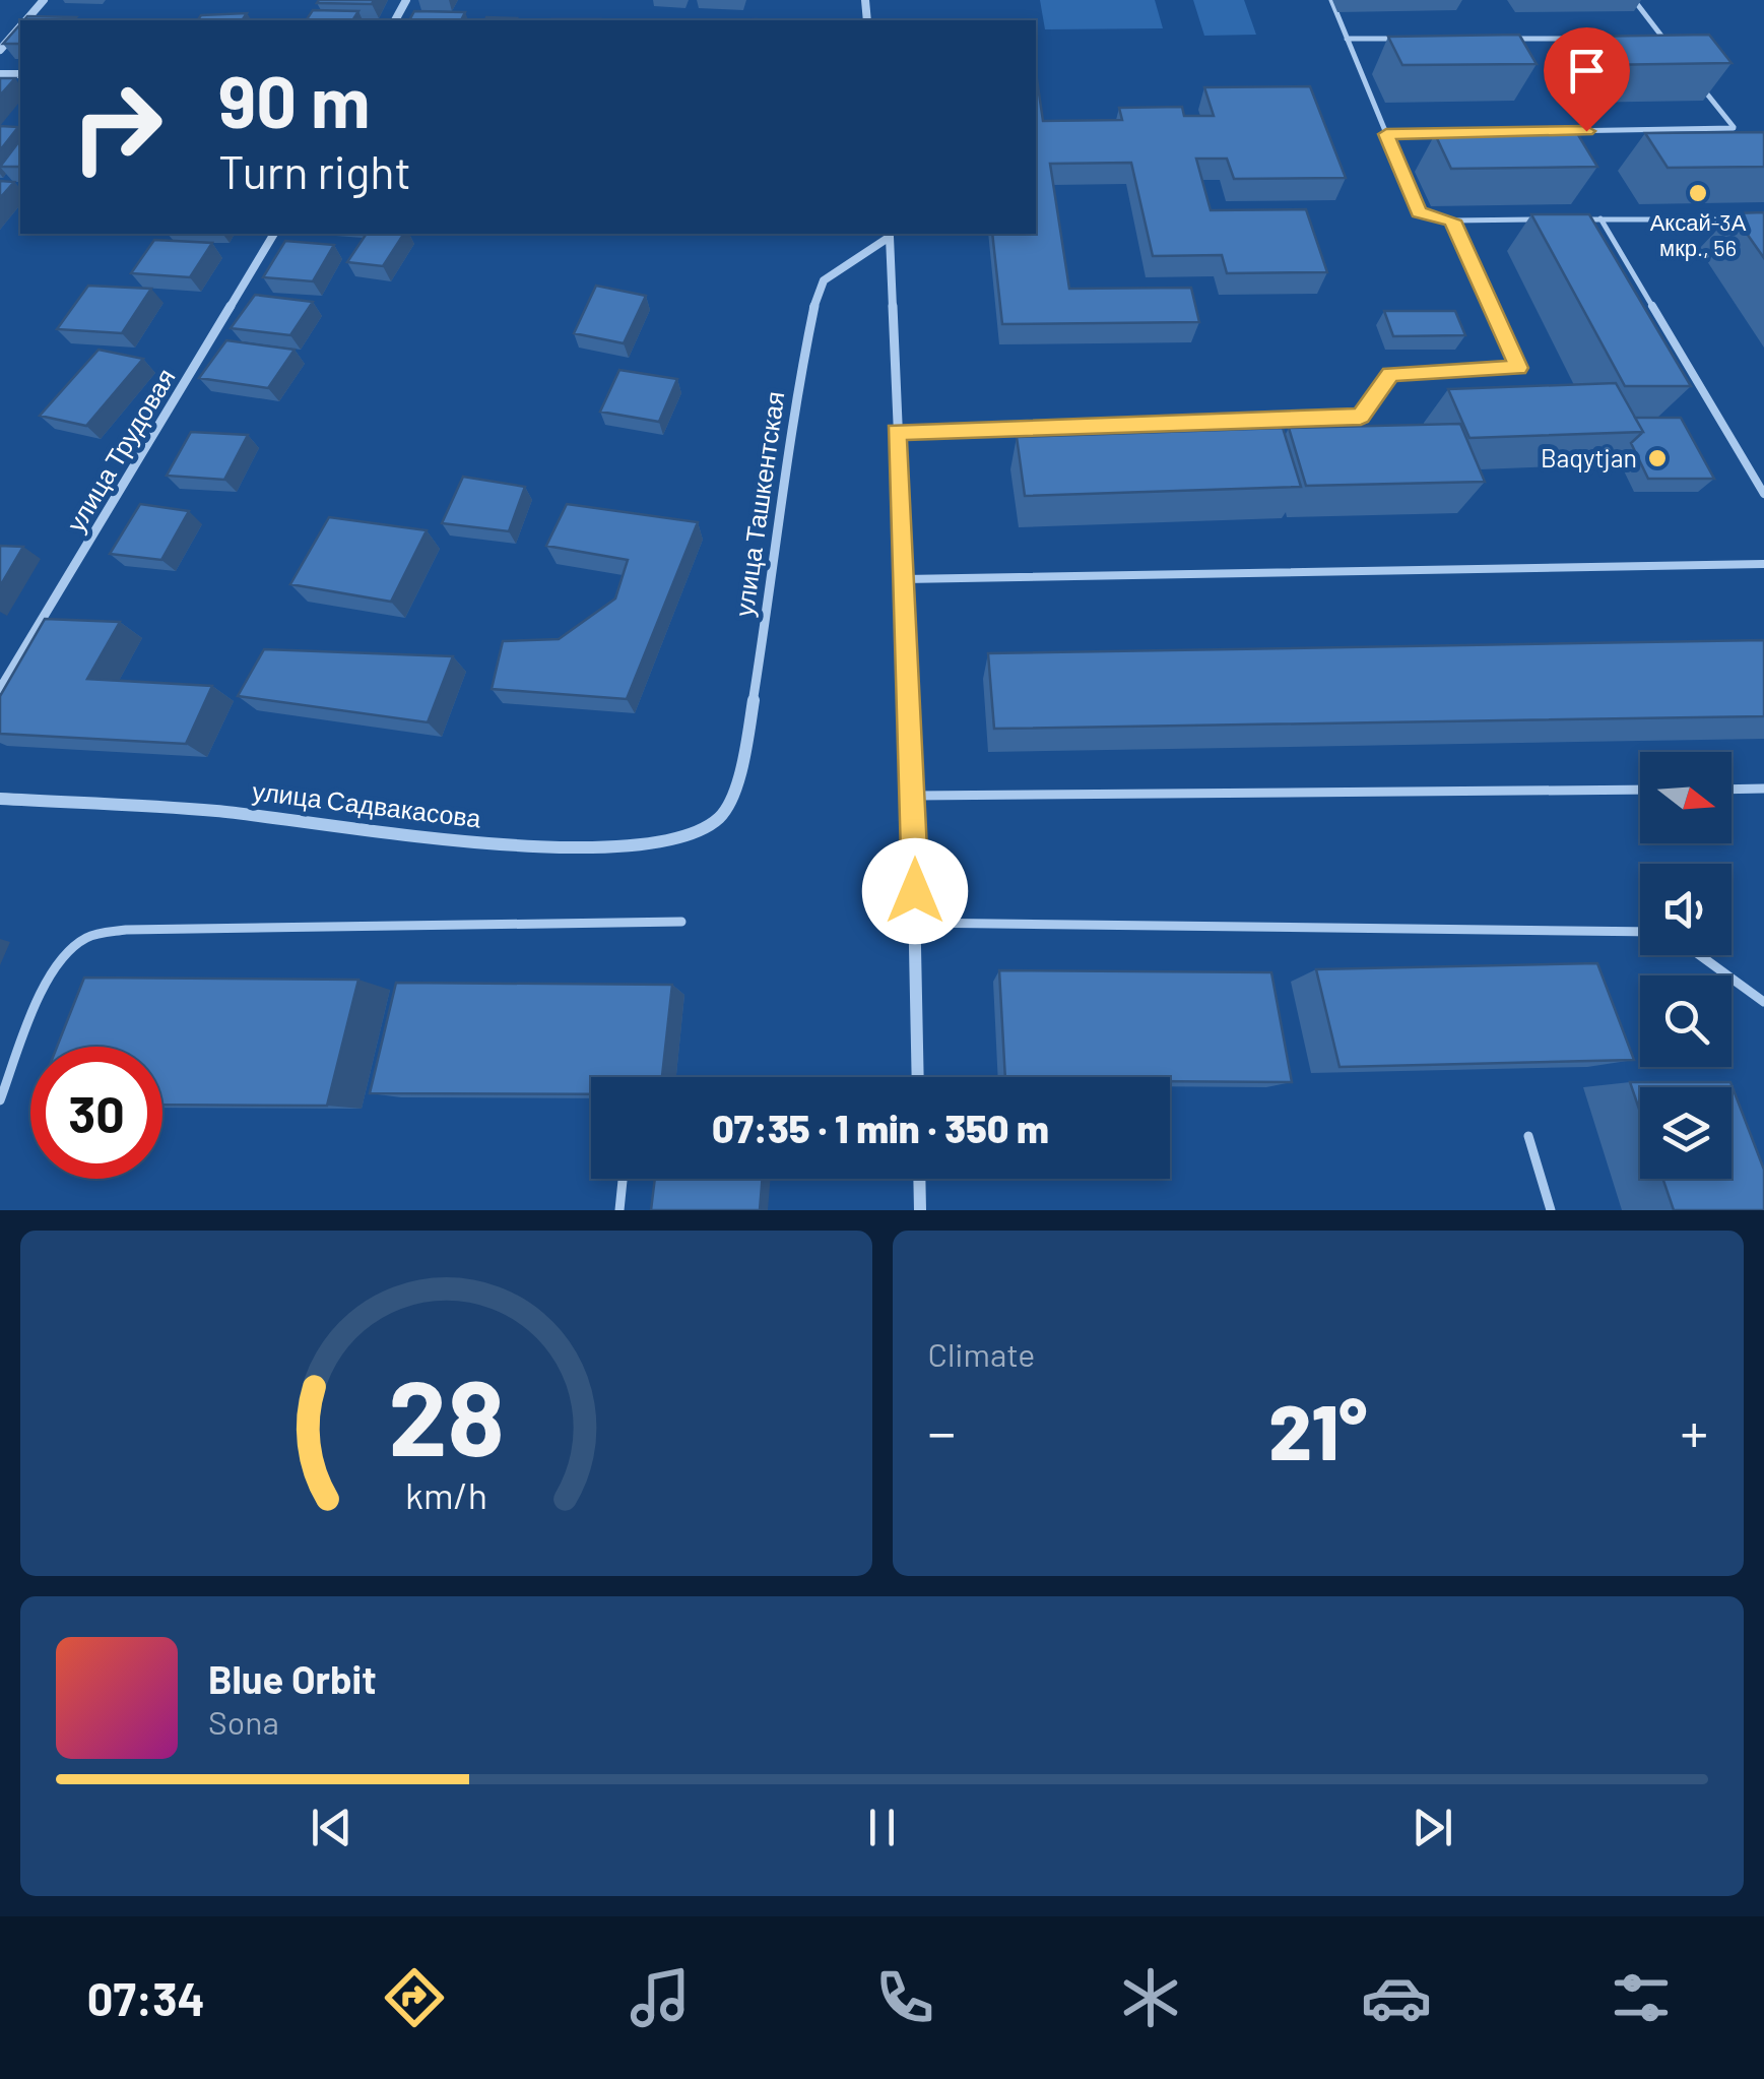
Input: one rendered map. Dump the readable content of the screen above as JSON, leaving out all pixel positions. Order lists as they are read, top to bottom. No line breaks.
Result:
{"streets":{"street":["улица Трудовая","улица Ташкентская","улица Садвакасова"]},"crossings":[["улица Ташкентская","улица Садвакасова"]],"places":["Аксай-3А мкр., 56","Baqytjan"],"north":"right","page":{"turn":["90 m","Turn right"],"limit":"30","trip":"07:35 · 1 min · 350 m","tile":"Climate","heat":["−","21°","+"],"song":["Blue Orbit","Sona"],"tabs":"07:34","gauge":["28","km/h"]}}
